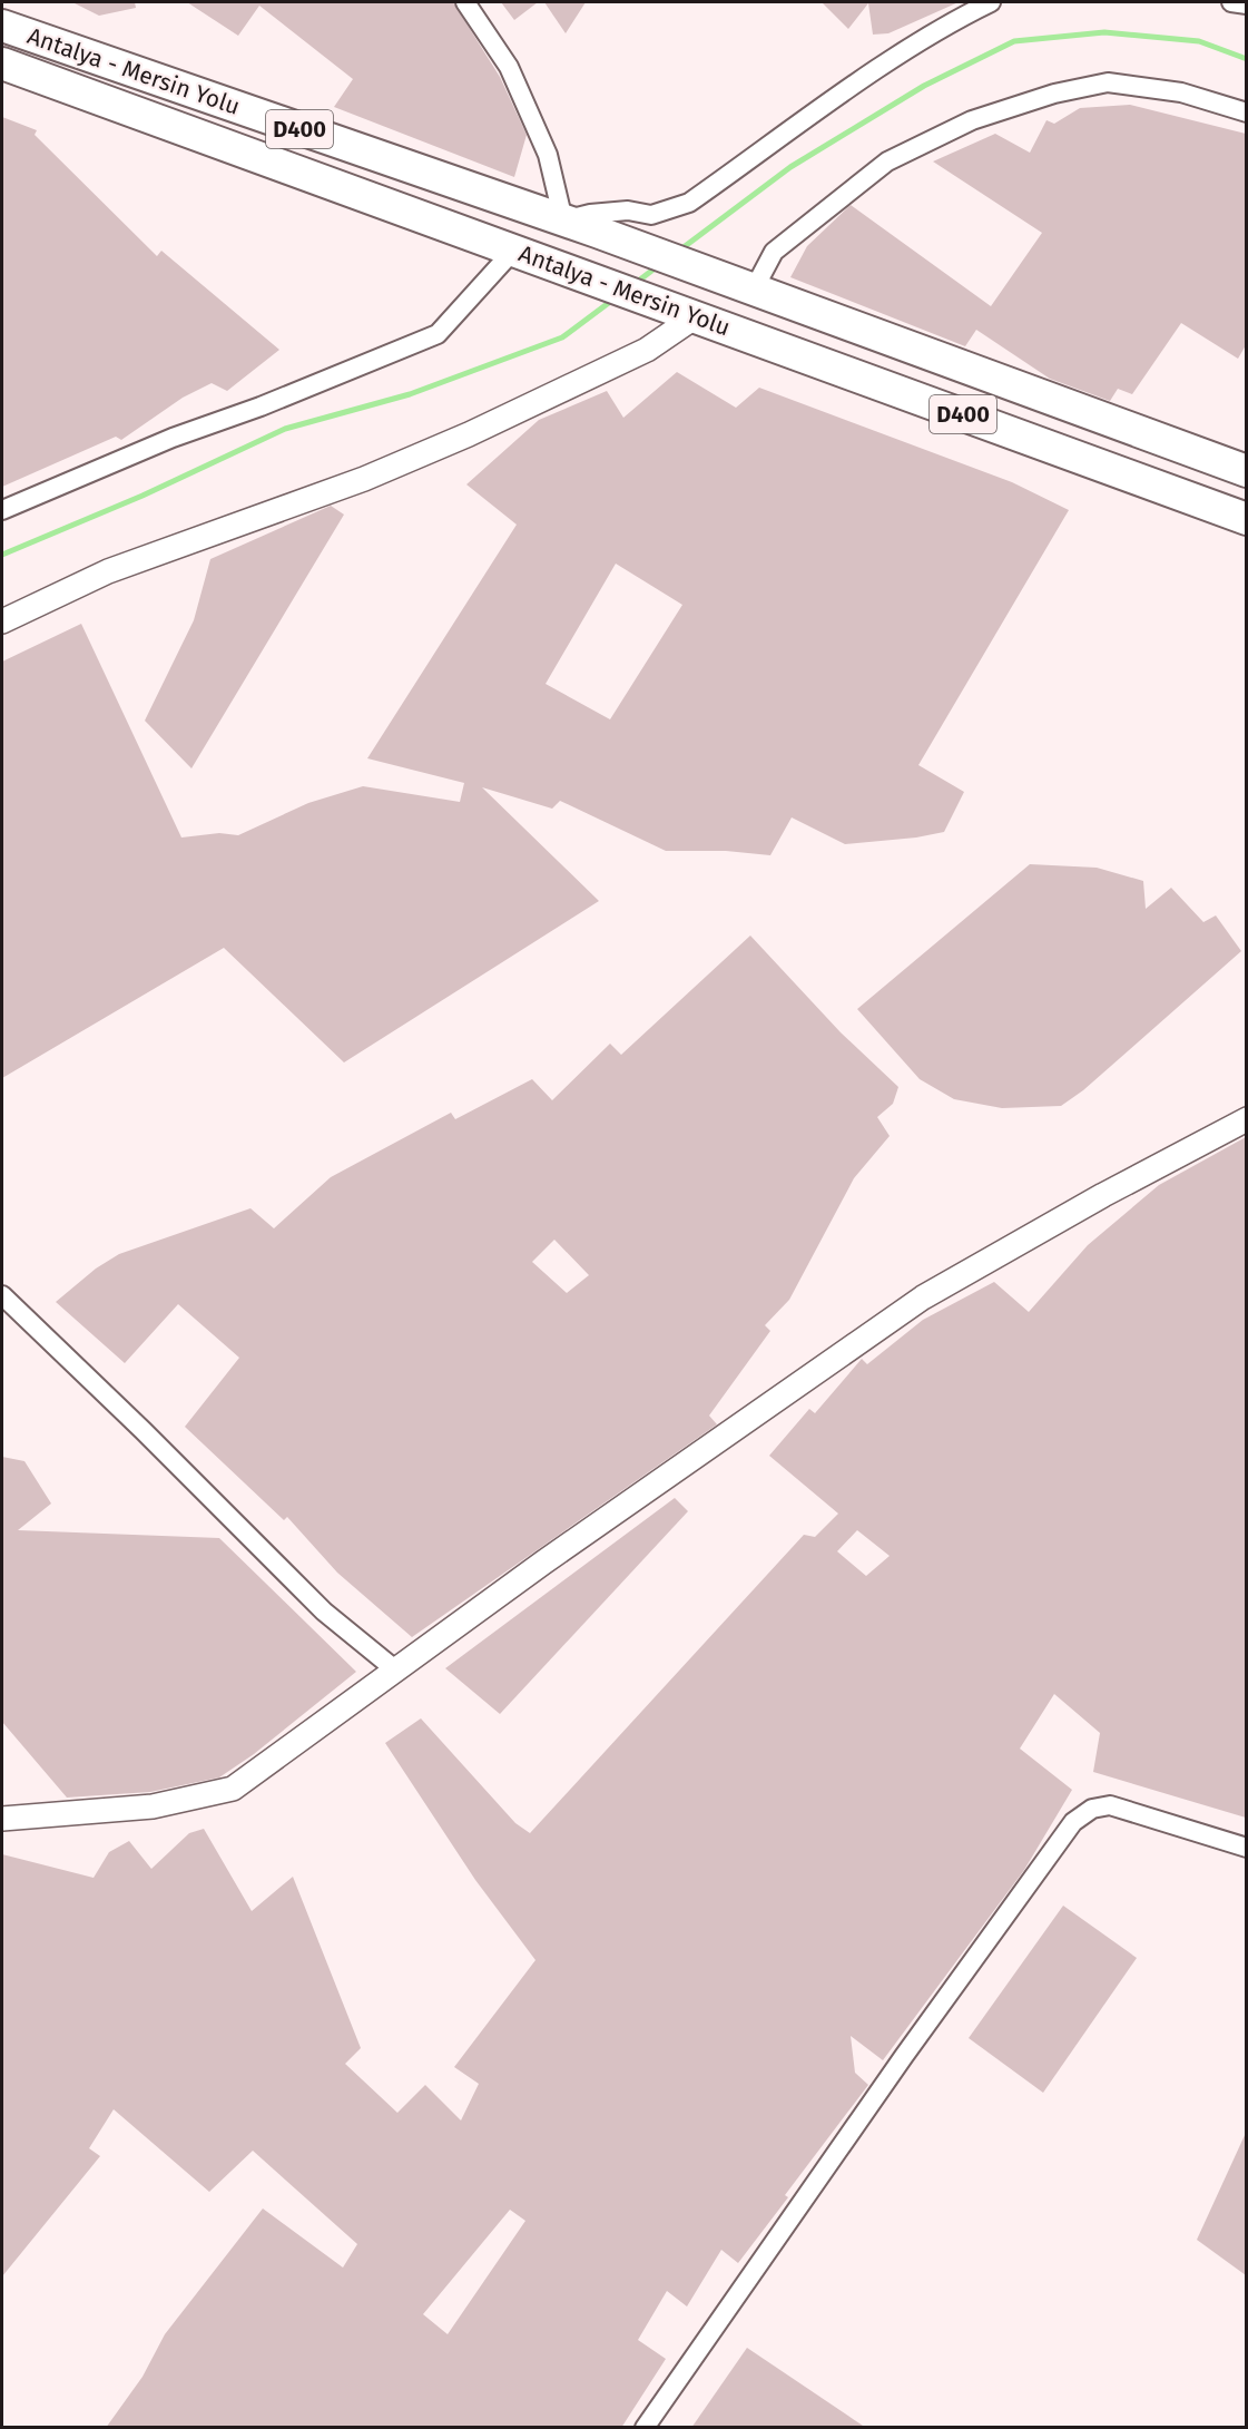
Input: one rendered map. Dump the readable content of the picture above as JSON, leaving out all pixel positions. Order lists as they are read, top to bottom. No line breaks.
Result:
{"streets":{"highway":["Antalya - Mersin Yolu","D400"]}}
